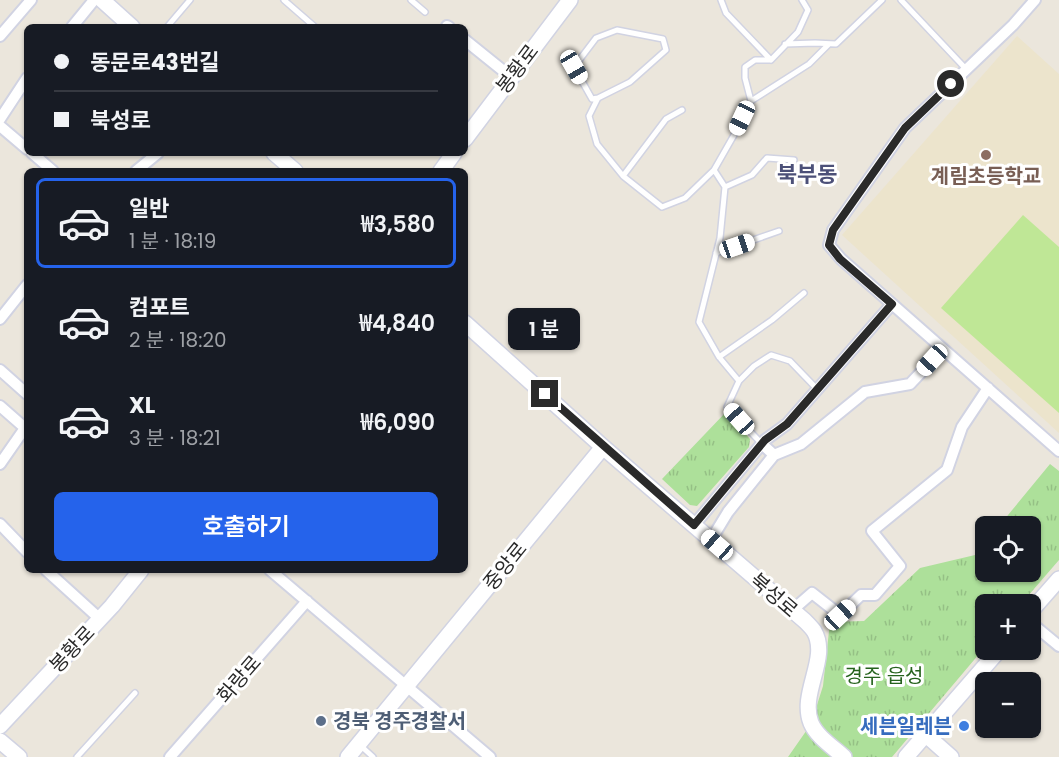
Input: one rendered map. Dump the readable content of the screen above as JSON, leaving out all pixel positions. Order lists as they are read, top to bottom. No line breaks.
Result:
{"streets":{"street":["봉황로","중앙로","북성로","화랑로"]},"crossings":[["중앙로","북성로"]],"districts":["북부동"],"parks":["경주 읍성"],"places":["계림초등학교","경북 경주경찰서","세븐일레븐"],"page":{"banner":["동문로43번길","북성로"],"list":[{"name":"일반","note":"1 분 · 18:19","value":"₩3,580"},{"name":"컴포트","note":"2 분 · 18:20","value":"₩4,840"},{"name":"XL","note":"3 분 · 18:21","value":"₩6,090"}],"bubble":"1 분","buttons":"호출하기","map_buttons":["+","−"]}}
